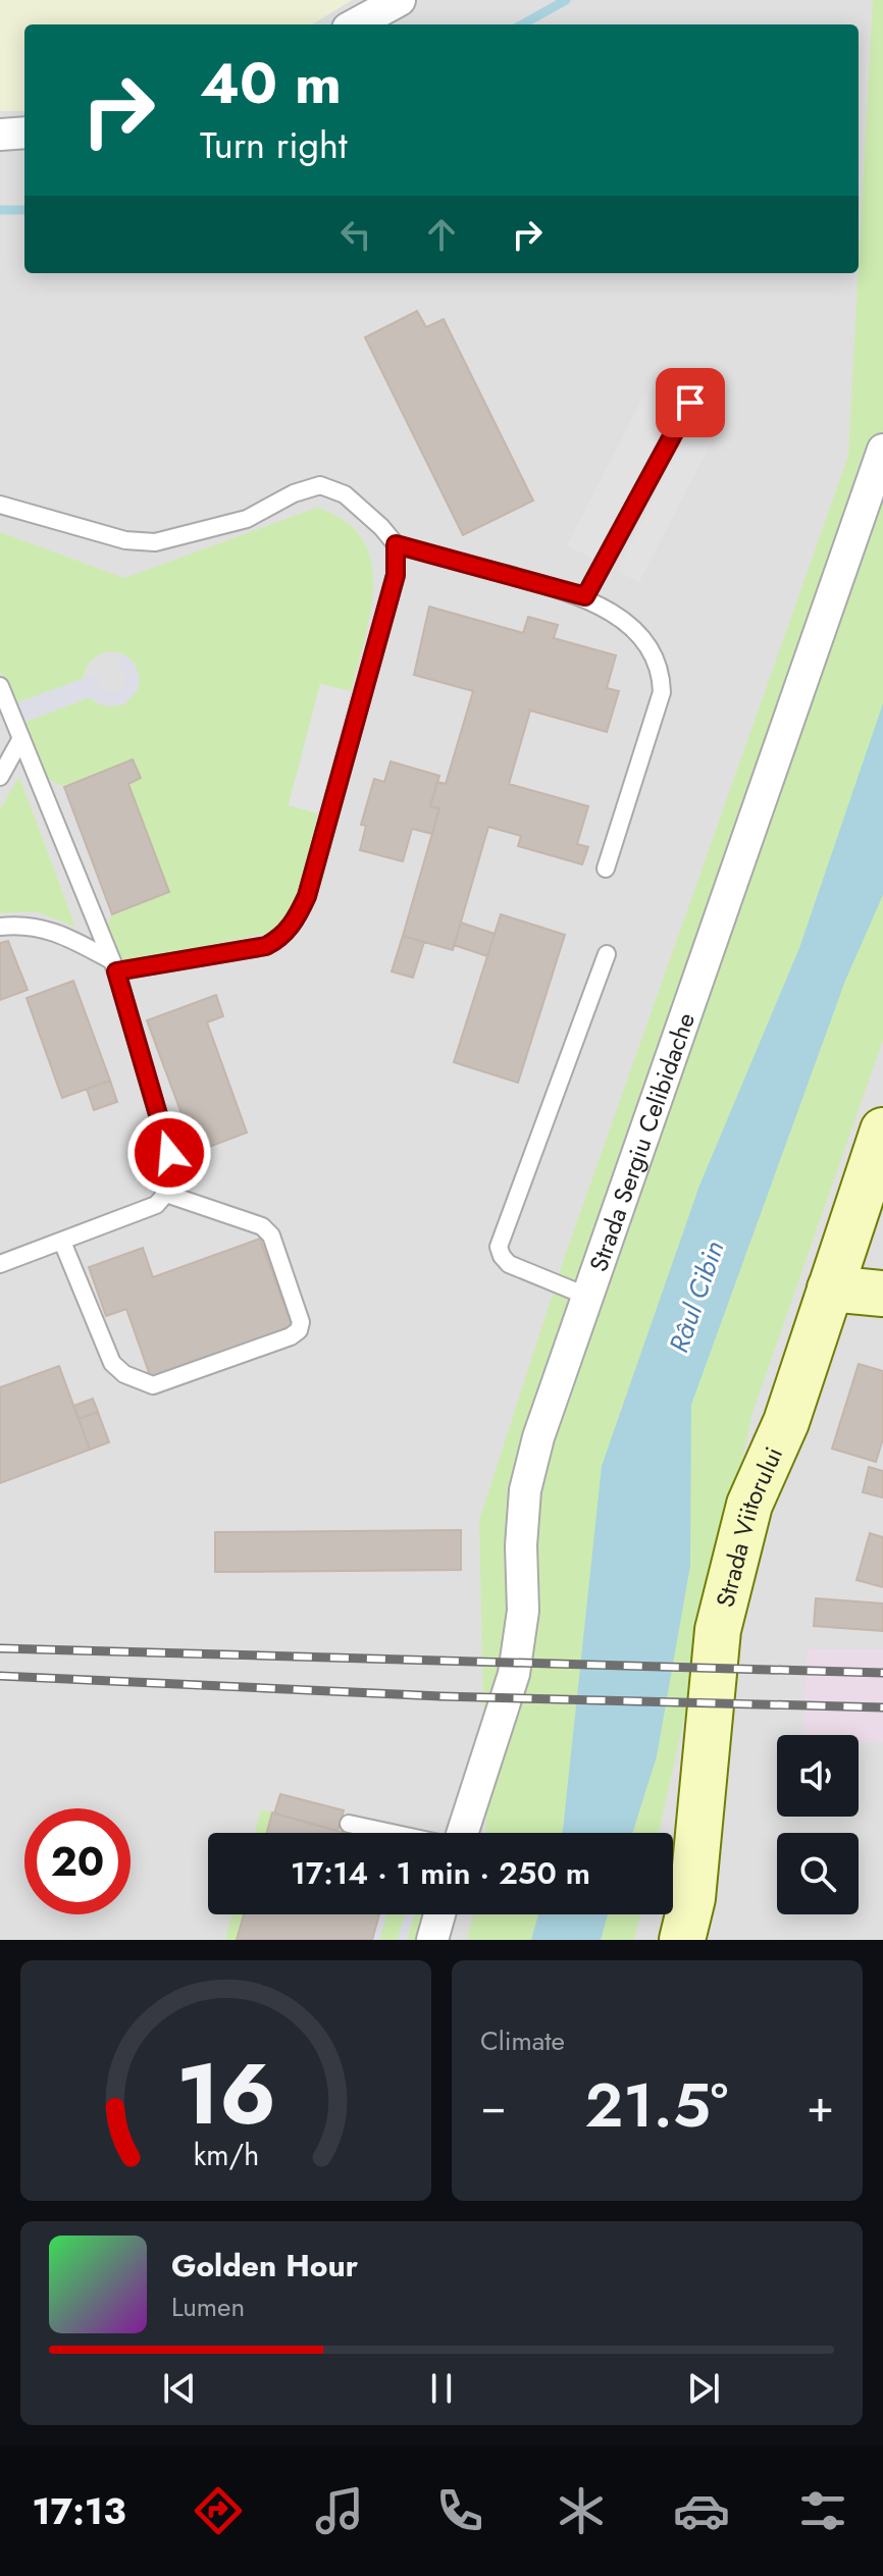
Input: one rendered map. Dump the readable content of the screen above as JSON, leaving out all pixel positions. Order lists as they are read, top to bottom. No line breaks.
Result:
{"streets":{"street":["Strada Sergiu Celibidache","Strada Viitorului"]},"water":["Râul Cibin"],"page":{"turn":["40 m","Turn right"],"limit":"20","trip":"17:14 · 1 min · 250 m","tile":"Climate","heat":["−","21.5°","+"],"song":["Golden Hour","Lumen"],"tabs":"17:13","gauge":["16","km/h"]}}
